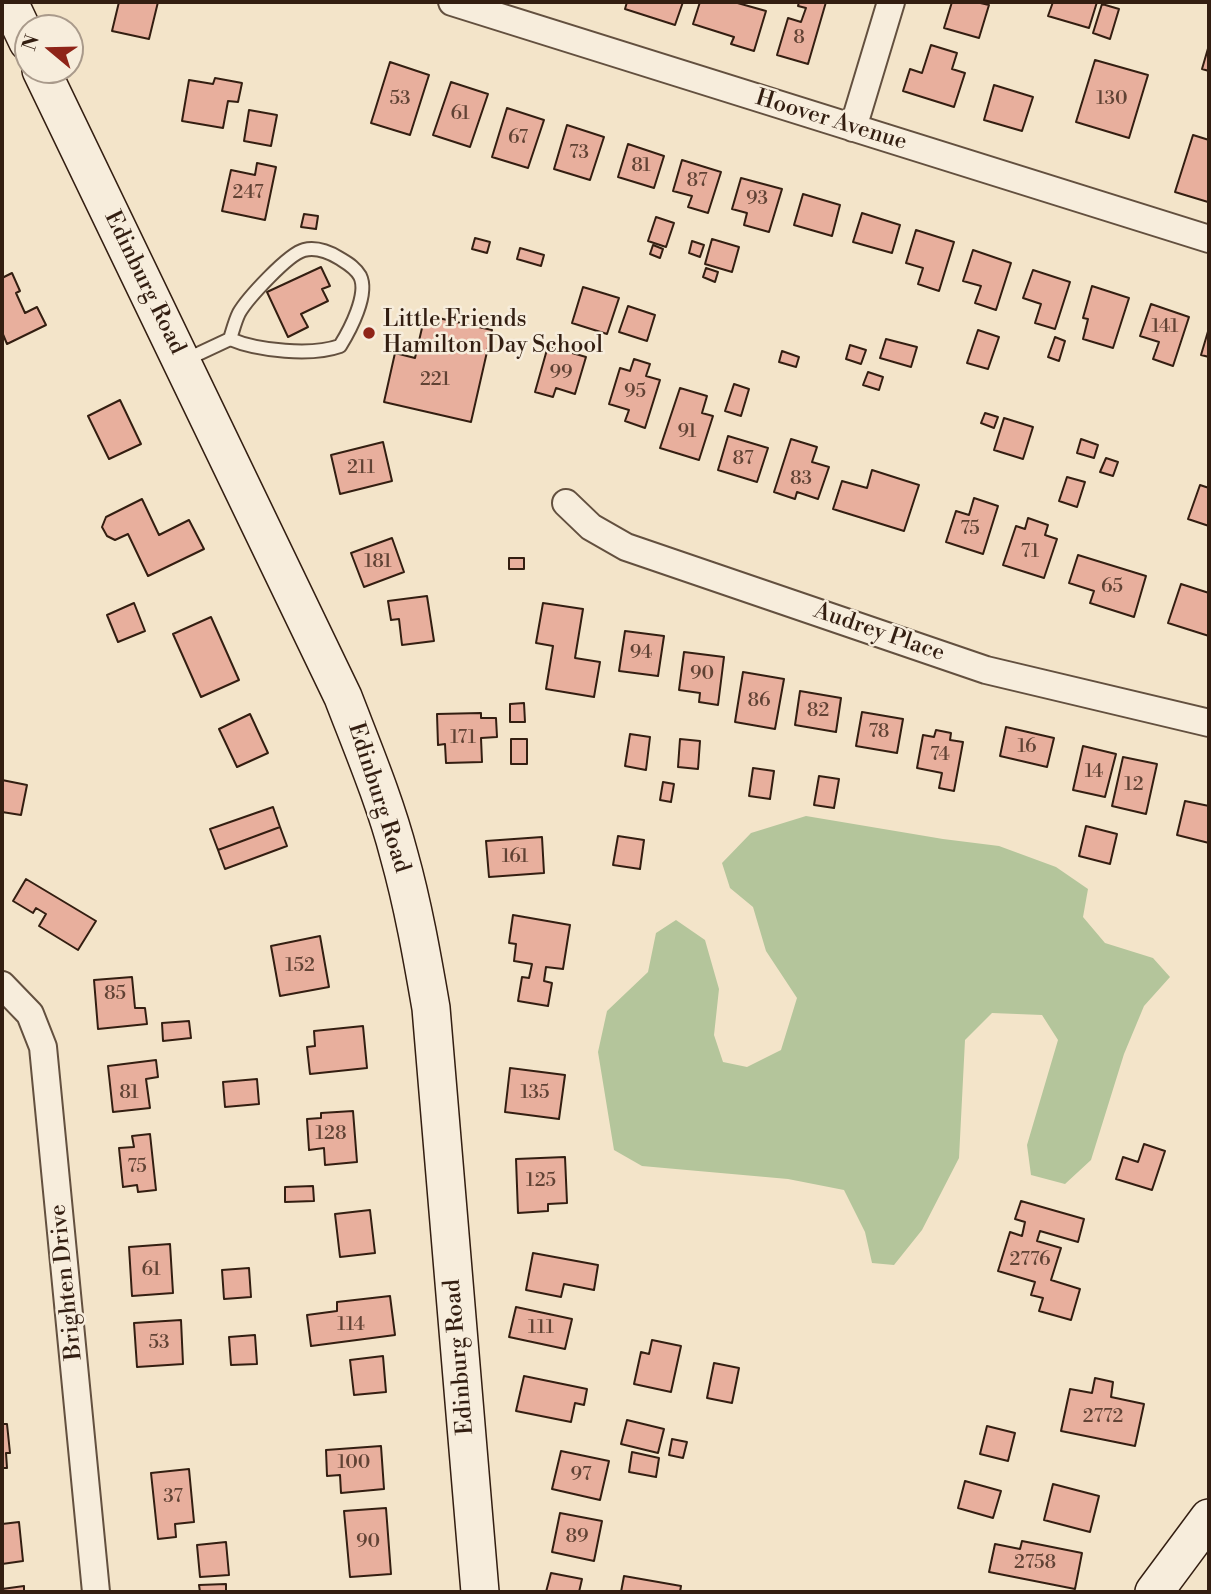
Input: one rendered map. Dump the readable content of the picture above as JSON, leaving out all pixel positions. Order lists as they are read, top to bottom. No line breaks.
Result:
{"streets":{"main road":["Edinburg Road"],"street":["Hoover Avenue","Audrey Place","Brighten Drive"]},"places":["Little Friends Hamilton Day School"],"house_numbers":["8","53","130","61","67","73","81","87","247","93","141","99","221","95","91","87","211","83","75","71","181","65","94","90","86","82","78","171","16","74","14","12","161","152","85","81","135","128","75","125","2776","61","114","111","53","2772","100","97","37","89","90","2758"],"north":"left"}
